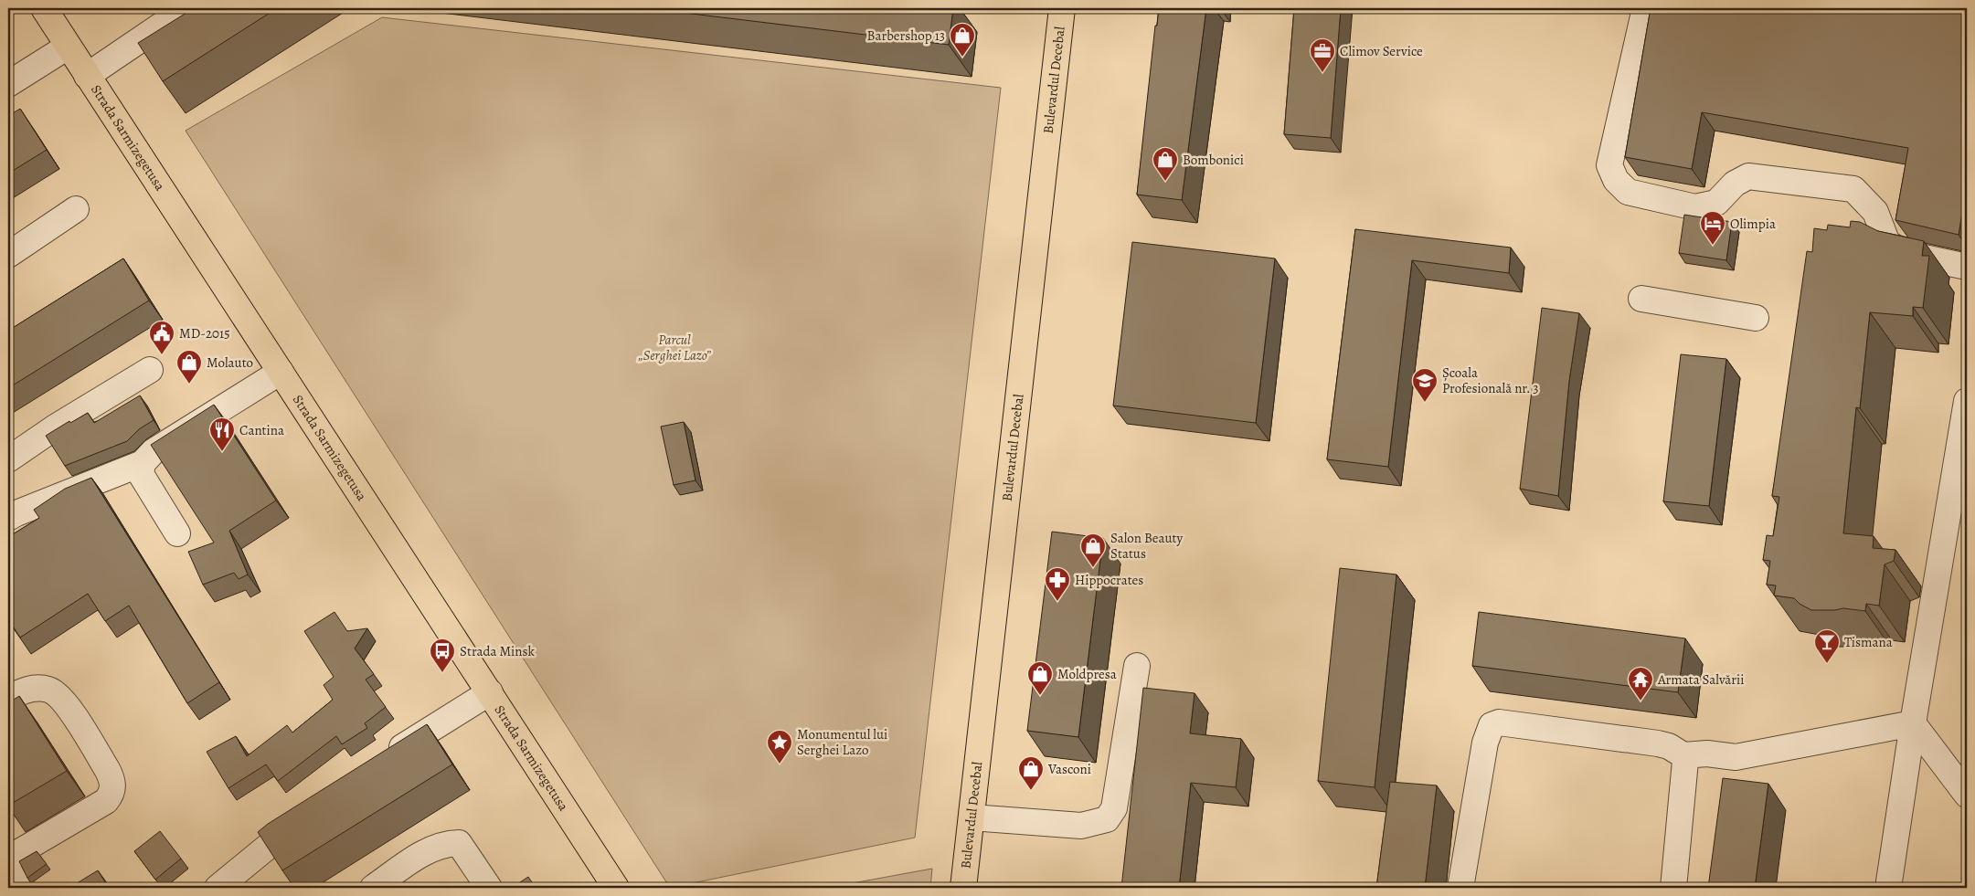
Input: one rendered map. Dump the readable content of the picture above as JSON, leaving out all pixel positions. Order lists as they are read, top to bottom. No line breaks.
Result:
{"streets":{"main road":["Bulevardul Decebal","Strada Sarmizegetusa"]},"parks":["Parcul „Serghei Lazo”"],"places":{"shop":["Barbershop 13","Bombonici","Molauto","Salon Beauty Status","Moldpresa","Vasconi"],"office":["Climov Service"],"hotel":["Olimpia"],"public building":["MD-2015"],"school or university":["Școala Profesională nr. 3"],"restaurant":["Cantina"],"pharmacy":["Hippocrates"],"bar":["Tismana"],"bus stop":["Strada Minsk"],"temple":["Armata Salvării"],"place":["Monumentul lui Serghei Lazo"]}}
